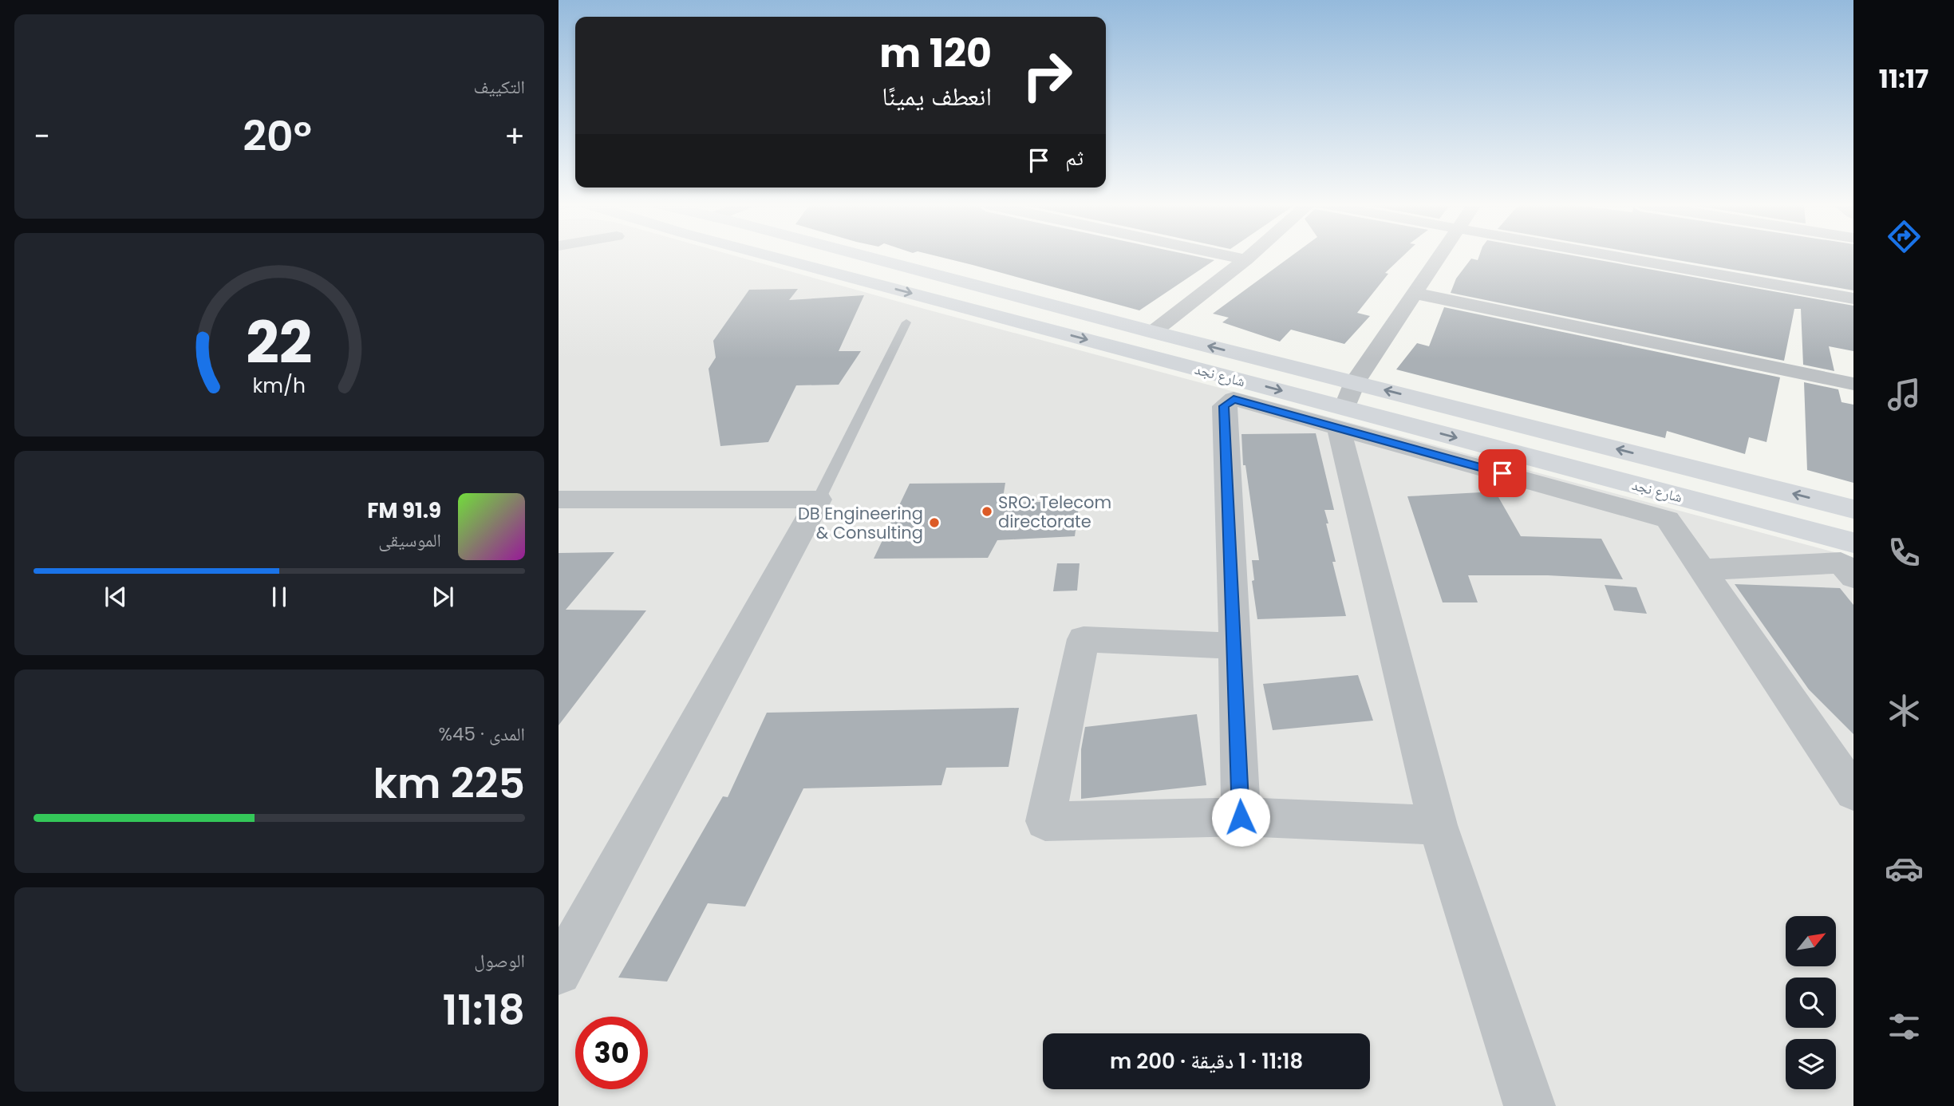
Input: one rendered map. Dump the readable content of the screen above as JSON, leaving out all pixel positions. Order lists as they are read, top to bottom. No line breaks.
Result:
{"streets":{"street":["شارع نجد"]},"places":["SRO: Telecom directorate","DB Engineering & Consulting"],"north":"top right","page":{"tabs":"11:17","tile":["التكييف",["المدى · 45%","225 km"],["الوصول","11:18"]],"turn":["120 m","انعطف يمينًا"],"heat":["−","20°","+"],"then":"ثم","song":["91.9 FM","الموسيقى"],"limit":"30","trip":"11:18 · 1 دقيقة · 200 m","gauge":["22","km/h"]}}
